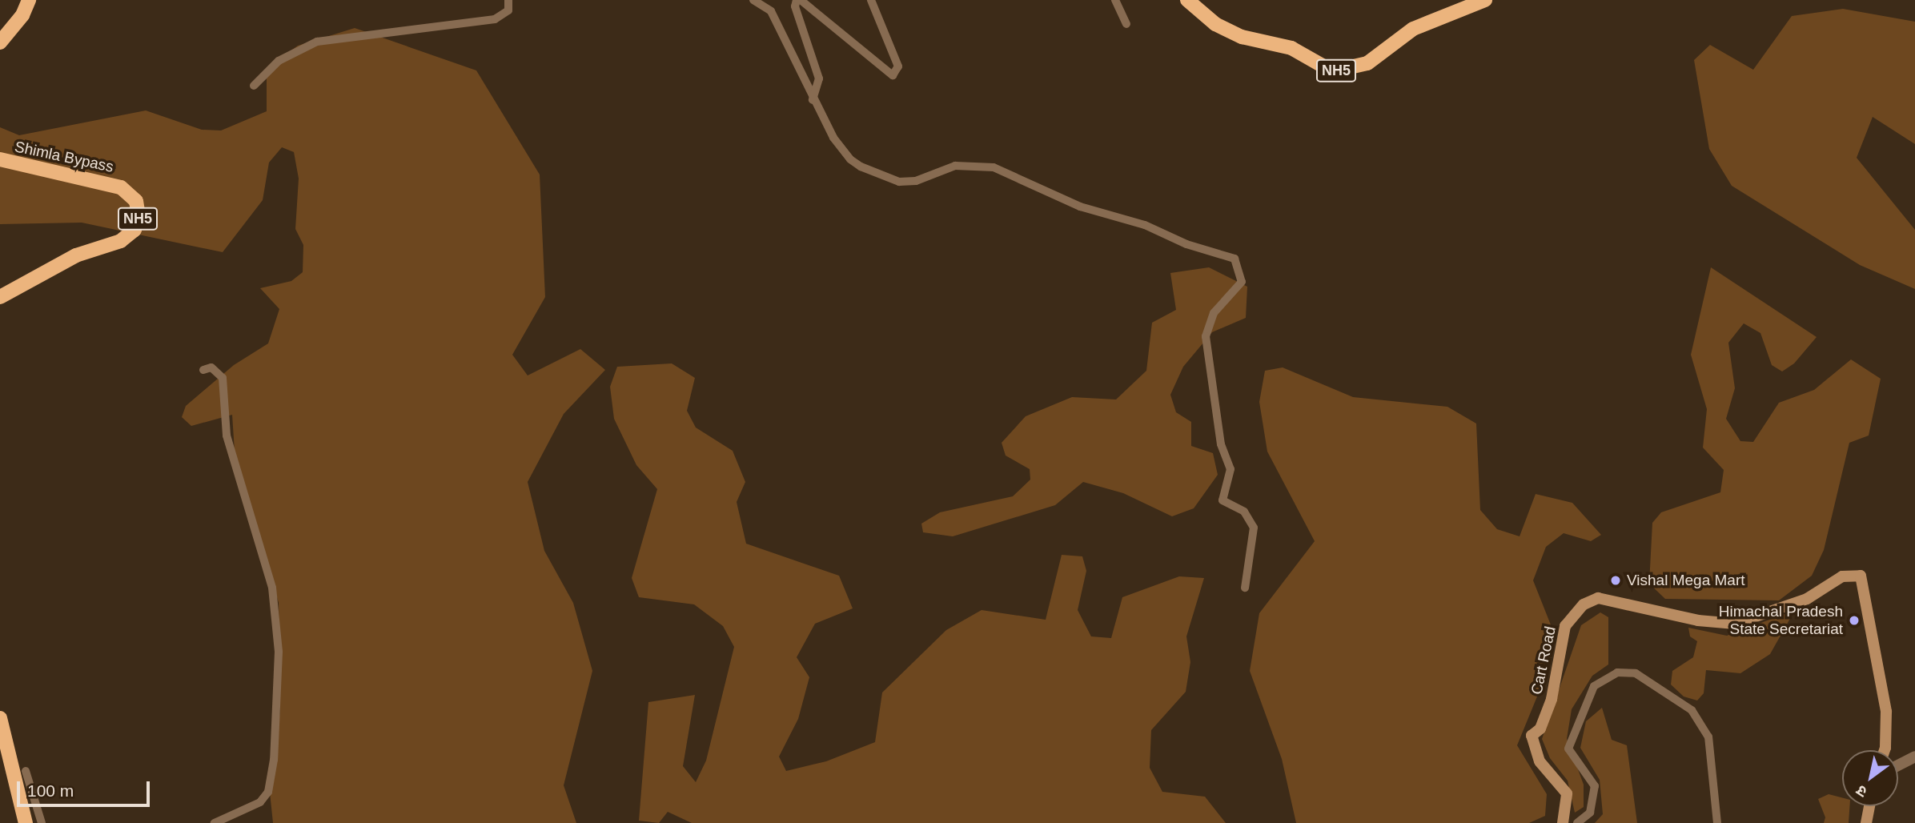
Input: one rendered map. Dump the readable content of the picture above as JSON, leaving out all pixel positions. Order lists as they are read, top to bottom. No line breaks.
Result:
{"streets":{"highway":["NH5","Shimla Bypass"],"main road":["Cart Road"]},"places":["Vishal Mega Mart","Himachal Pradesh State Secretariat"],"scale_bar":"100 m","north":"bottom left"}
